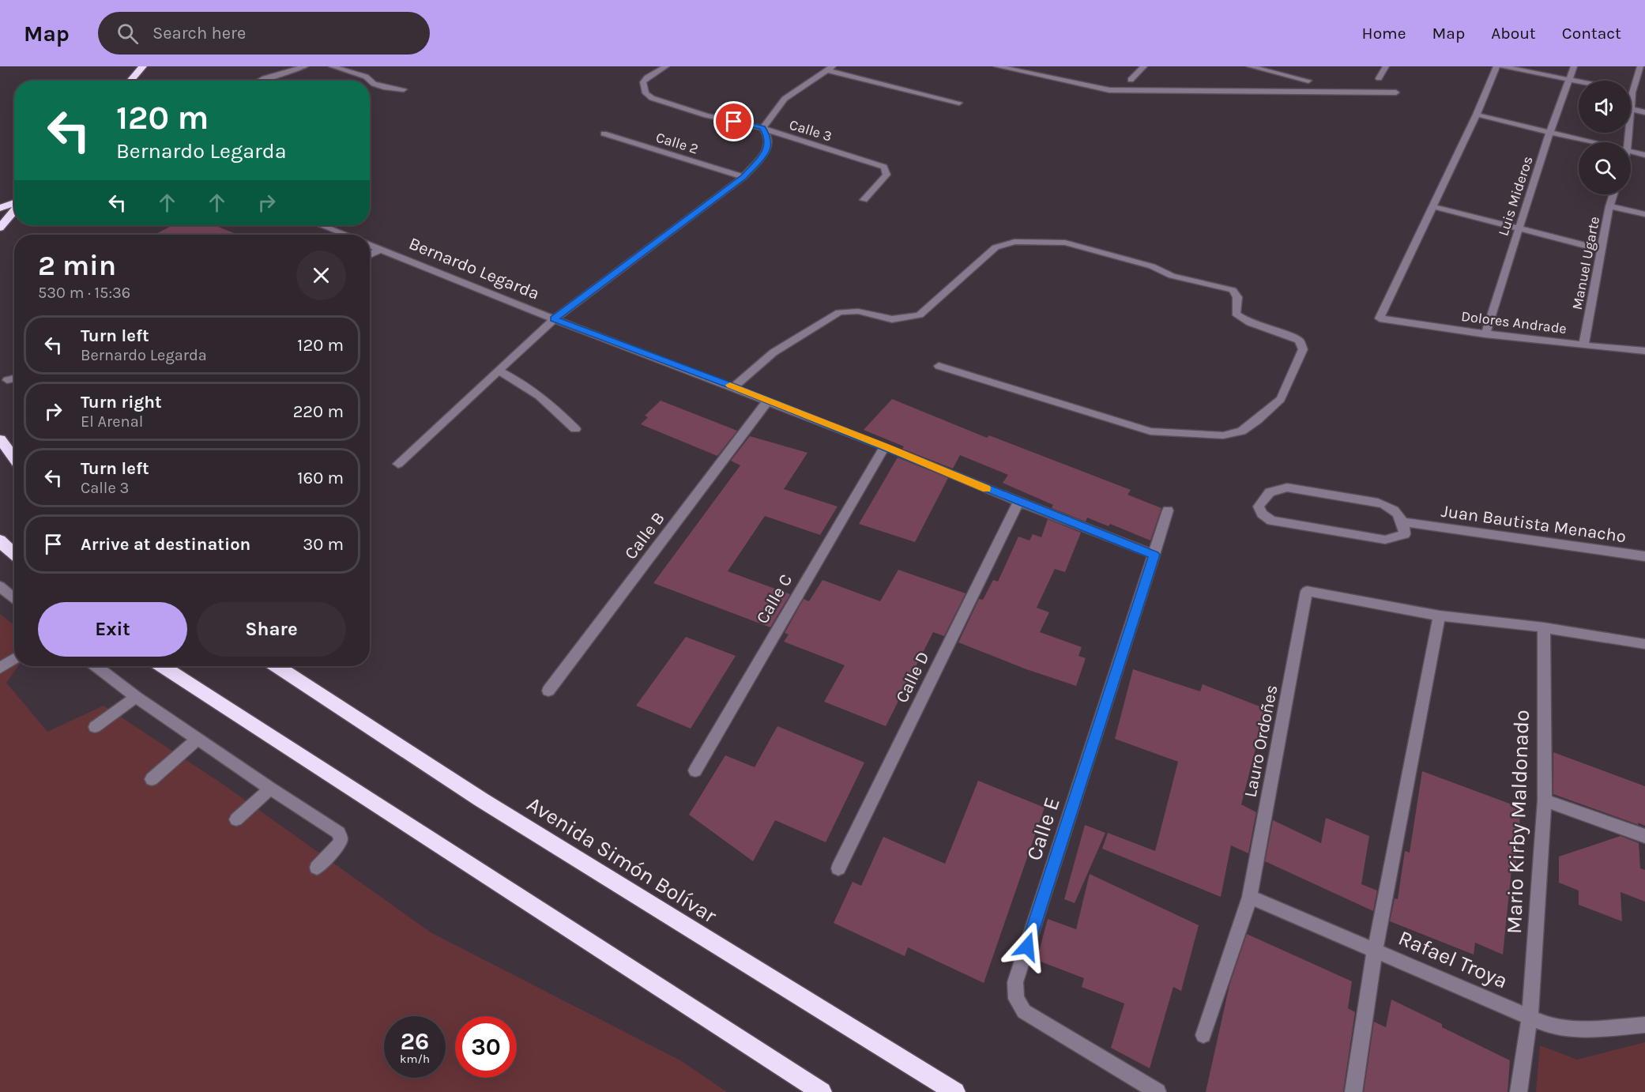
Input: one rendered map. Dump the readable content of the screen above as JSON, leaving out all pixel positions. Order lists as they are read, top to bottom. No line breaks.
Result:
{"streets":{"highway":["Avenida Simón Bolívar"],"street":["Calle 3","Calle 2","Luis Mideros","Manuel Ugarte","Bernardo Legarda","Dolores Andrade","Juan Bautista Menacho","Calle B","Calle C","Calle D","Lauro Ordoñes","Mario Kirby Maldonado","Calle E","Rafael Troya"]},"crossings":[["Luis Mideros","Dolores Andrade"],["Manuel Ugarte","Dolores Andrade"],["Bernardo Legarda","Calle B"],["Bernardo Legarda","Calle C"],["Bernardo Legarda","Calle D"],["Bernardo Legarda","Calle E"],["Lauro Ordoñes","Rafael Troya"],["Mario Kirby Maldonado","Rafael Troya"]],"page":{"header":"Map","search":"Search here","nav":["Home","Map","About","Contact"],"turn":["120 m","Bernardo Legarda"],"heading":["2 min","530 m · 15:36"],"list":[{"name":"Turn left","note":"Bernardo Legarda","value":"120 m"},{"name":"Turn right","note":"El Arenal","value":"220 m"},{"name":"Turn left","note":"Calle 3","value":"160 m"},{"name":"Arrive at destination","value":"30 m"}],"buttons":["Exit","Share"],"speed":"26 km/h","limit":"30"}}
